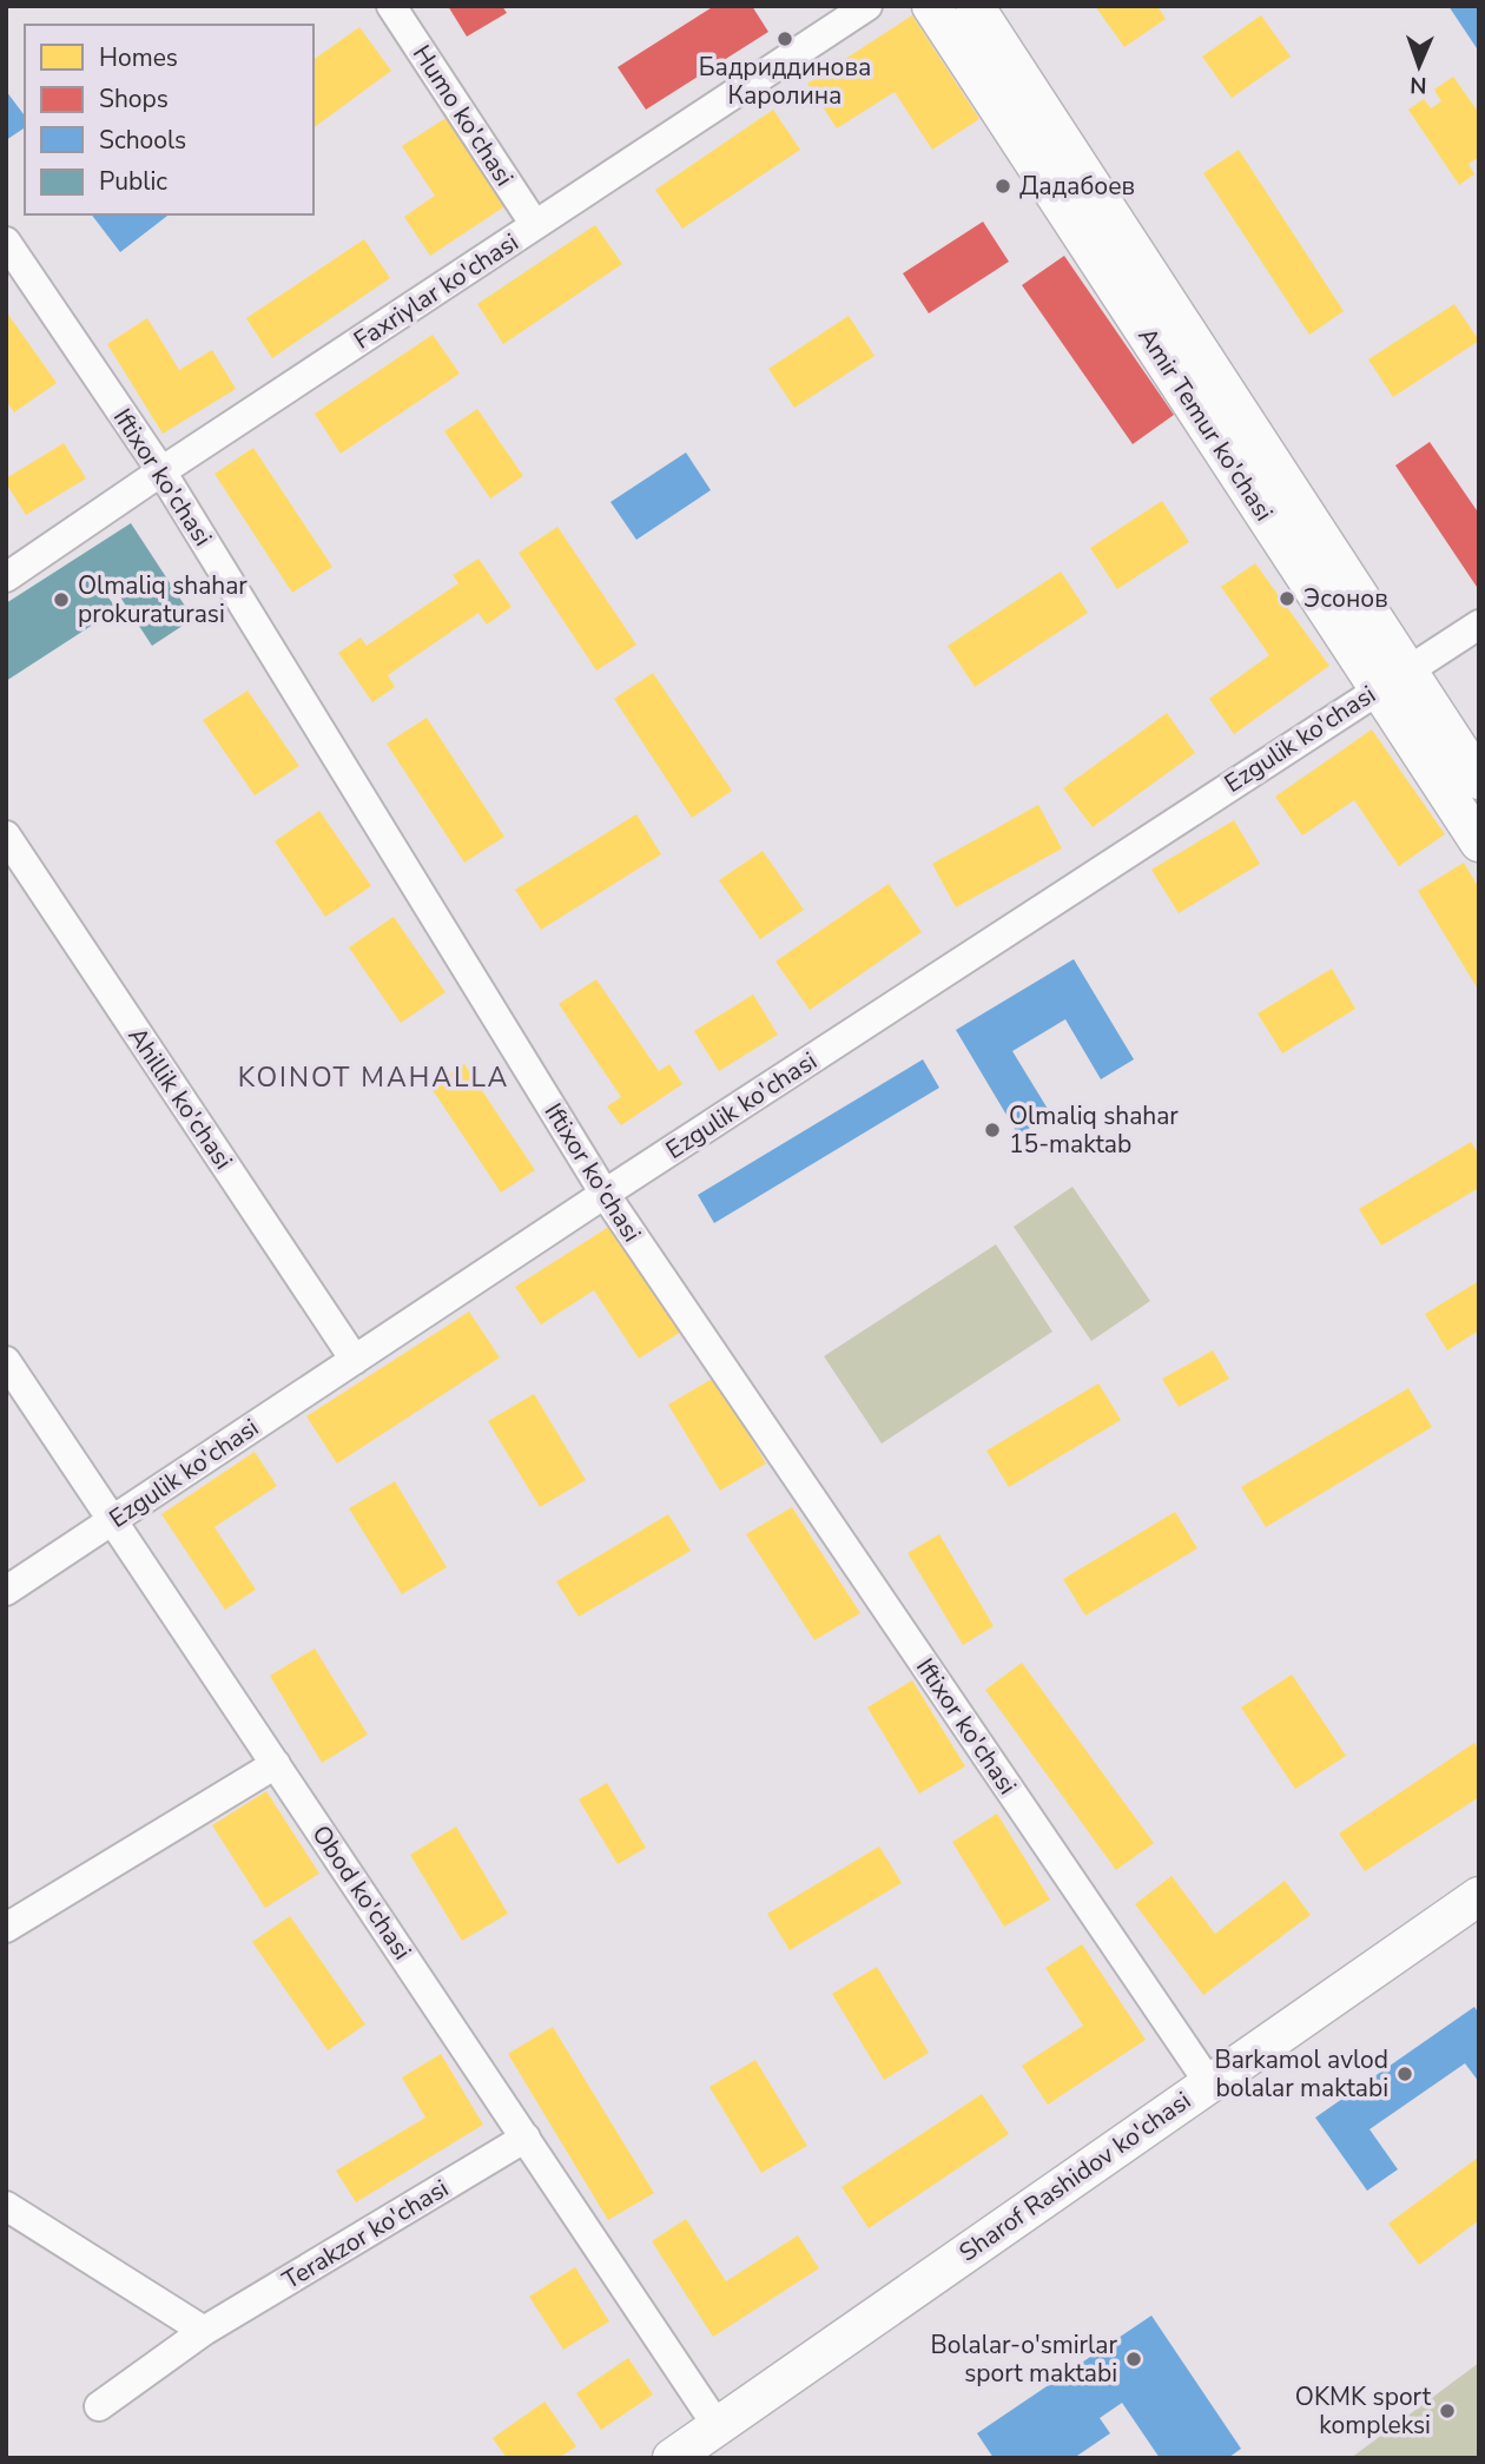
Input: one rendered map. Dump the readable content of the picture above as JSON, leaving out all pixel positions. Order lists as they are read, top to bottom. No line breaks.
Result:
{"streets":{"main road":["Amir Temur ko'chasi","Sharof Rashidov ko'chasi"],"street":["Humo ko'chasi","Faxriylar ko'chasi","Iftixor ko'chasi","Ezgulik ko'chasi","Ahillik ko'chasi","Obod ko'chasi","Terakzor ko'chasi"]},"crossings":[["Humo ko'chasi","Faxriylar ko'chasi"],["Faxriylar ko'chasi","Iftixor ko'chasi"],["Amir Temur ko'chasi","Ezgulik ko'chasi"],["Iftixor ko'chasi","Ezgulik ko'chasi"],["Iftixor ko'chasi","Sharof Rashidov ko'chasi"],["Ezgulik ko'chasi","Ahillik ko'chasi"],["Ezgulik ko'chasi","Obod ko'chasi"],["Obod ko'chasi","Sharof Rashidov ko'chasi"],["Obod ko'chasi","Terakzor ko'chasi"]],"districts":["KOINOT MAHALLA"],"places":["Бадриддинова Каролина","Дадабоев","Эсонов","Olmaliq shahar prokuraturasi","Olmaliq shahar 15-maktab","Barkamol avlod bolalar maktabi","Bolalar-o'smirlar sport maktabi","OKMK sport kompleksi"],"legend":["Homes","Shops","Schools","Public"],"north":"bottom"}
